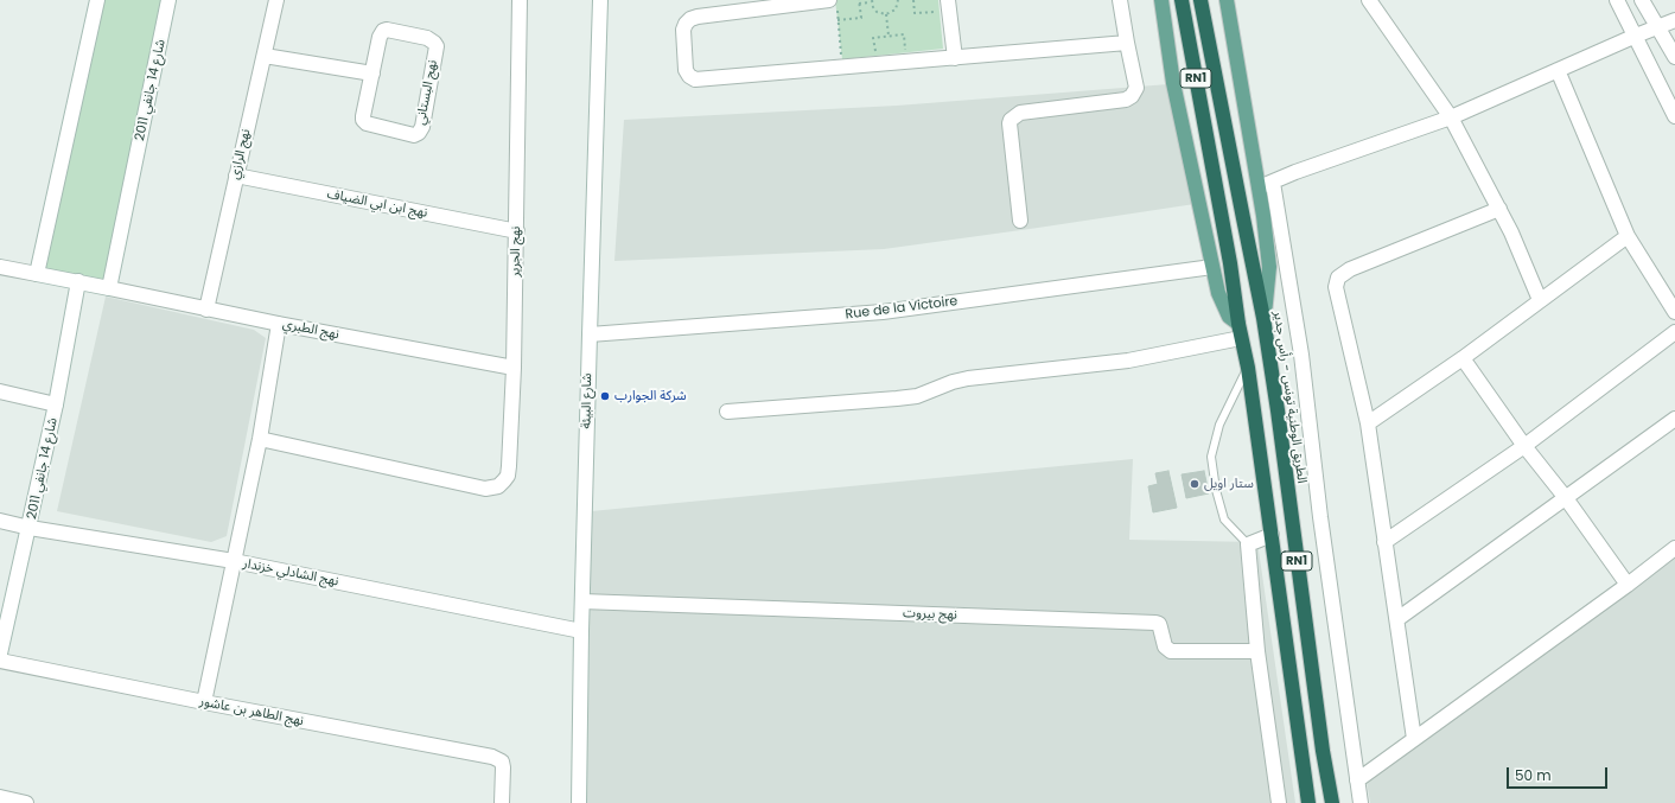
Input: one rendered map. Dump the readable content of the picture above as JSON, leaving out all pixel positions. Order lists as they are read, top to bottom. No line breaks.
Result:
{"streets":{"highway":["RN1","الطريق الوطنية تونس - رأس جدير"],"street":["شارع 14 جانفي 2011","نهج البستاني","نهج الرازي","نهج ابن ابي الضياف","نهج الجرير","Rue de la Victoire","نهج الطبري","شارع البيئة","نهج الشادلي خزندار","نهج بيروت","نهج الطاهر بن عاشور"]},"crossings":[["شارع 14 جانفي 2011","نهج الطبري"],["شارع 14 جانفي 2011","نهج الشادلي خزندار"],["نهج الرازي","نهج ابن ابي الضياف"],["نهج الرازي","نهج الطبري"],["نهج ابن ابي الضياف","نهج الجرير"],["نهج الجرير","نهج الطبري"],["Rue de la Victoire","شارع البيئة"],["شارع البيئة","نهج الشادلي خزندار"],["شارع البيئة","نهج بيروت"]],"places":["شركة الجوارب","ستار اويل"],"scale_bar":"50 m"}
